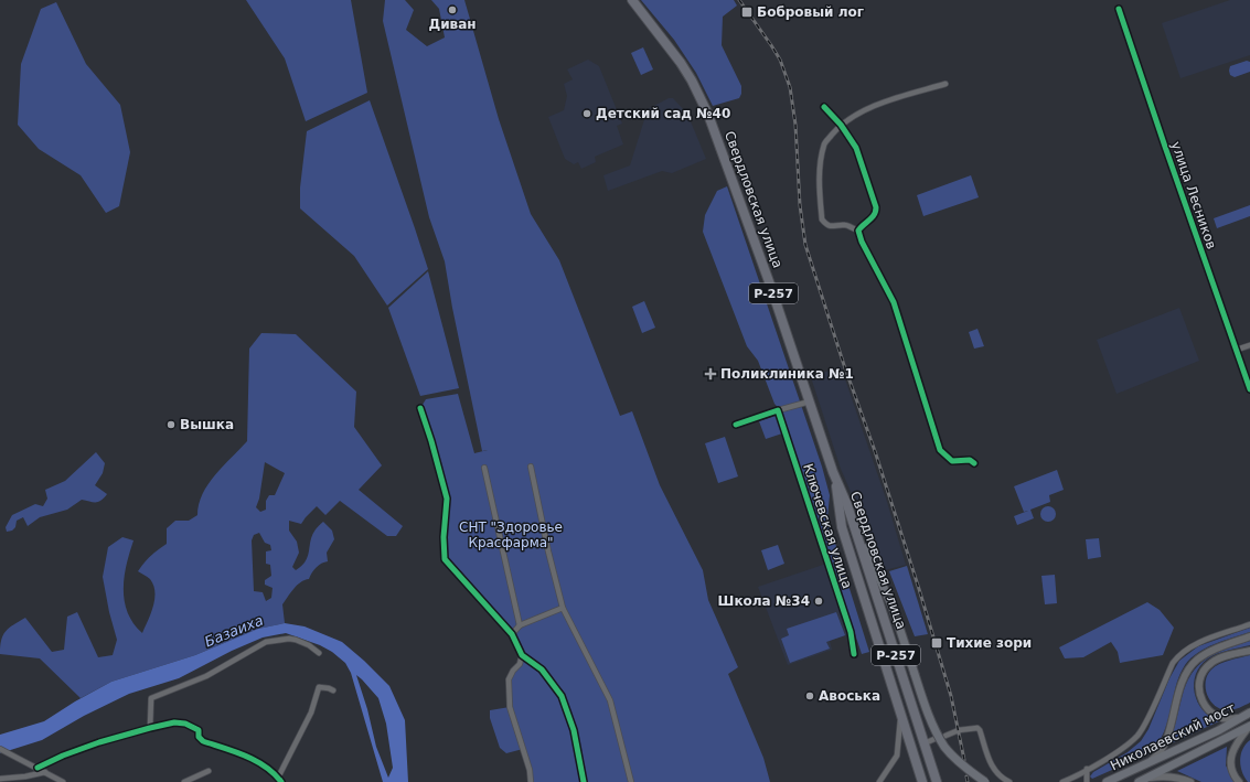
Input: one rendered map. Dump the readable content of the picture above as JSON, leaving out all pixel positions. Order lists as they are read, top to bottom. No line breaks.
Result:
{"streets":{"highway":["Свердловская улица","Р-257"],"main road":["Николаевский мост"],"street":["улица Лесников","Ключевская улица"]},"water":["Базаиха"],"parks":["СНТ \"Здоровье Красфарма\""],"places":{"other":["Диван","Детский сад №40","Вышка","Школа №34","Авоська"],"transit":["Бобровый лог","Тихие зори"],"health":["Поликлиника №1"]}}
